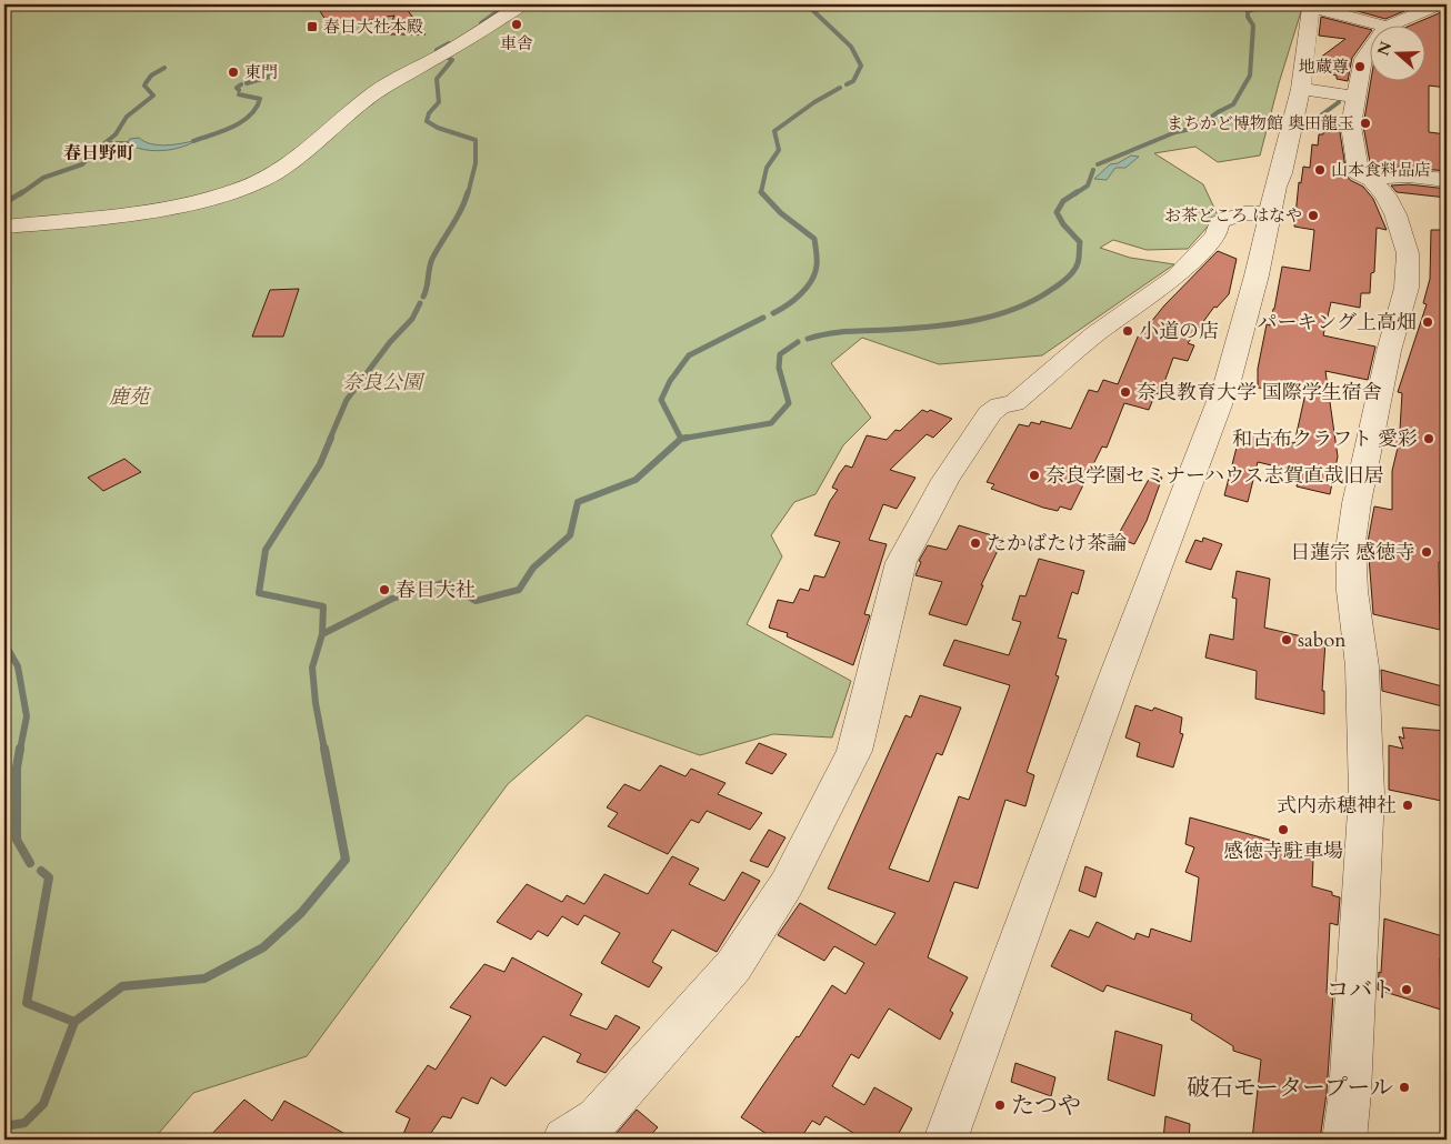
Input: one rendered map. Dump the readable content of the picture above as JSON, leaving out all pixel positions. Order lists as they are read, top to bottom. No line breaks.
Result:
{"districts":["春日野町"],"parks":["奈良公園","鹿苑"],"places":{"other":["車舎","地蔵尊","東門","まちかど博物館 奥田龍玉","山本食料品店","お茶どころ はなや","パーキング上高畑","小道の店","奈良教育大学 国際学生宿舎","和古布クラフト 愛彩","奈良学園セミナーハウス志賀直哉旧居","たかばたけ茶論","日蓮宗 感徳寺","春日大社","sabon","式内赤穂神社","感徳寺駐車場","コバト","破石モータープール","たつや"],"transit":["春日大社本殿"]},"north":"left"}
